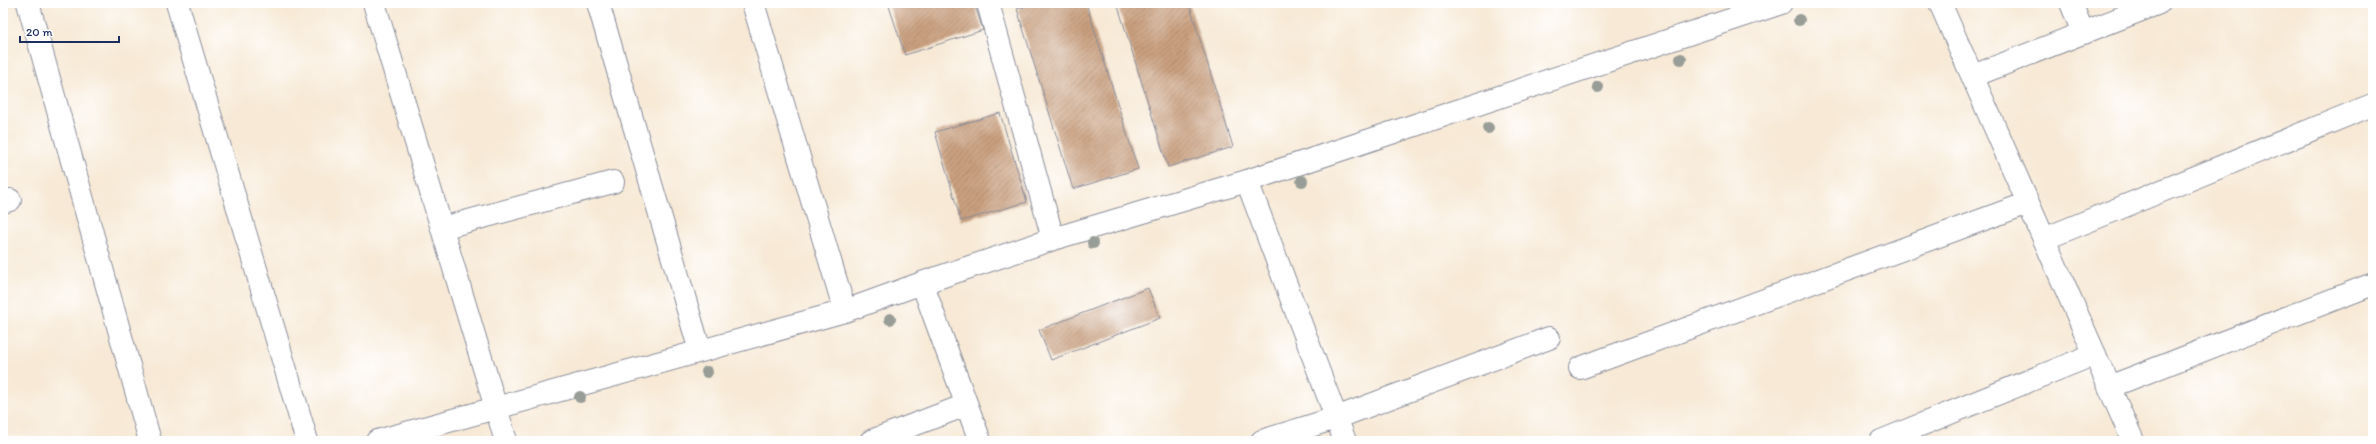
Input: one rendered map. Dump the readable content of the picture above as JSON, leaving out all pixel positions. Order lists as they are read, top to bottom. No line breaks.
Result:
{"scale_bar":"20 m"}
